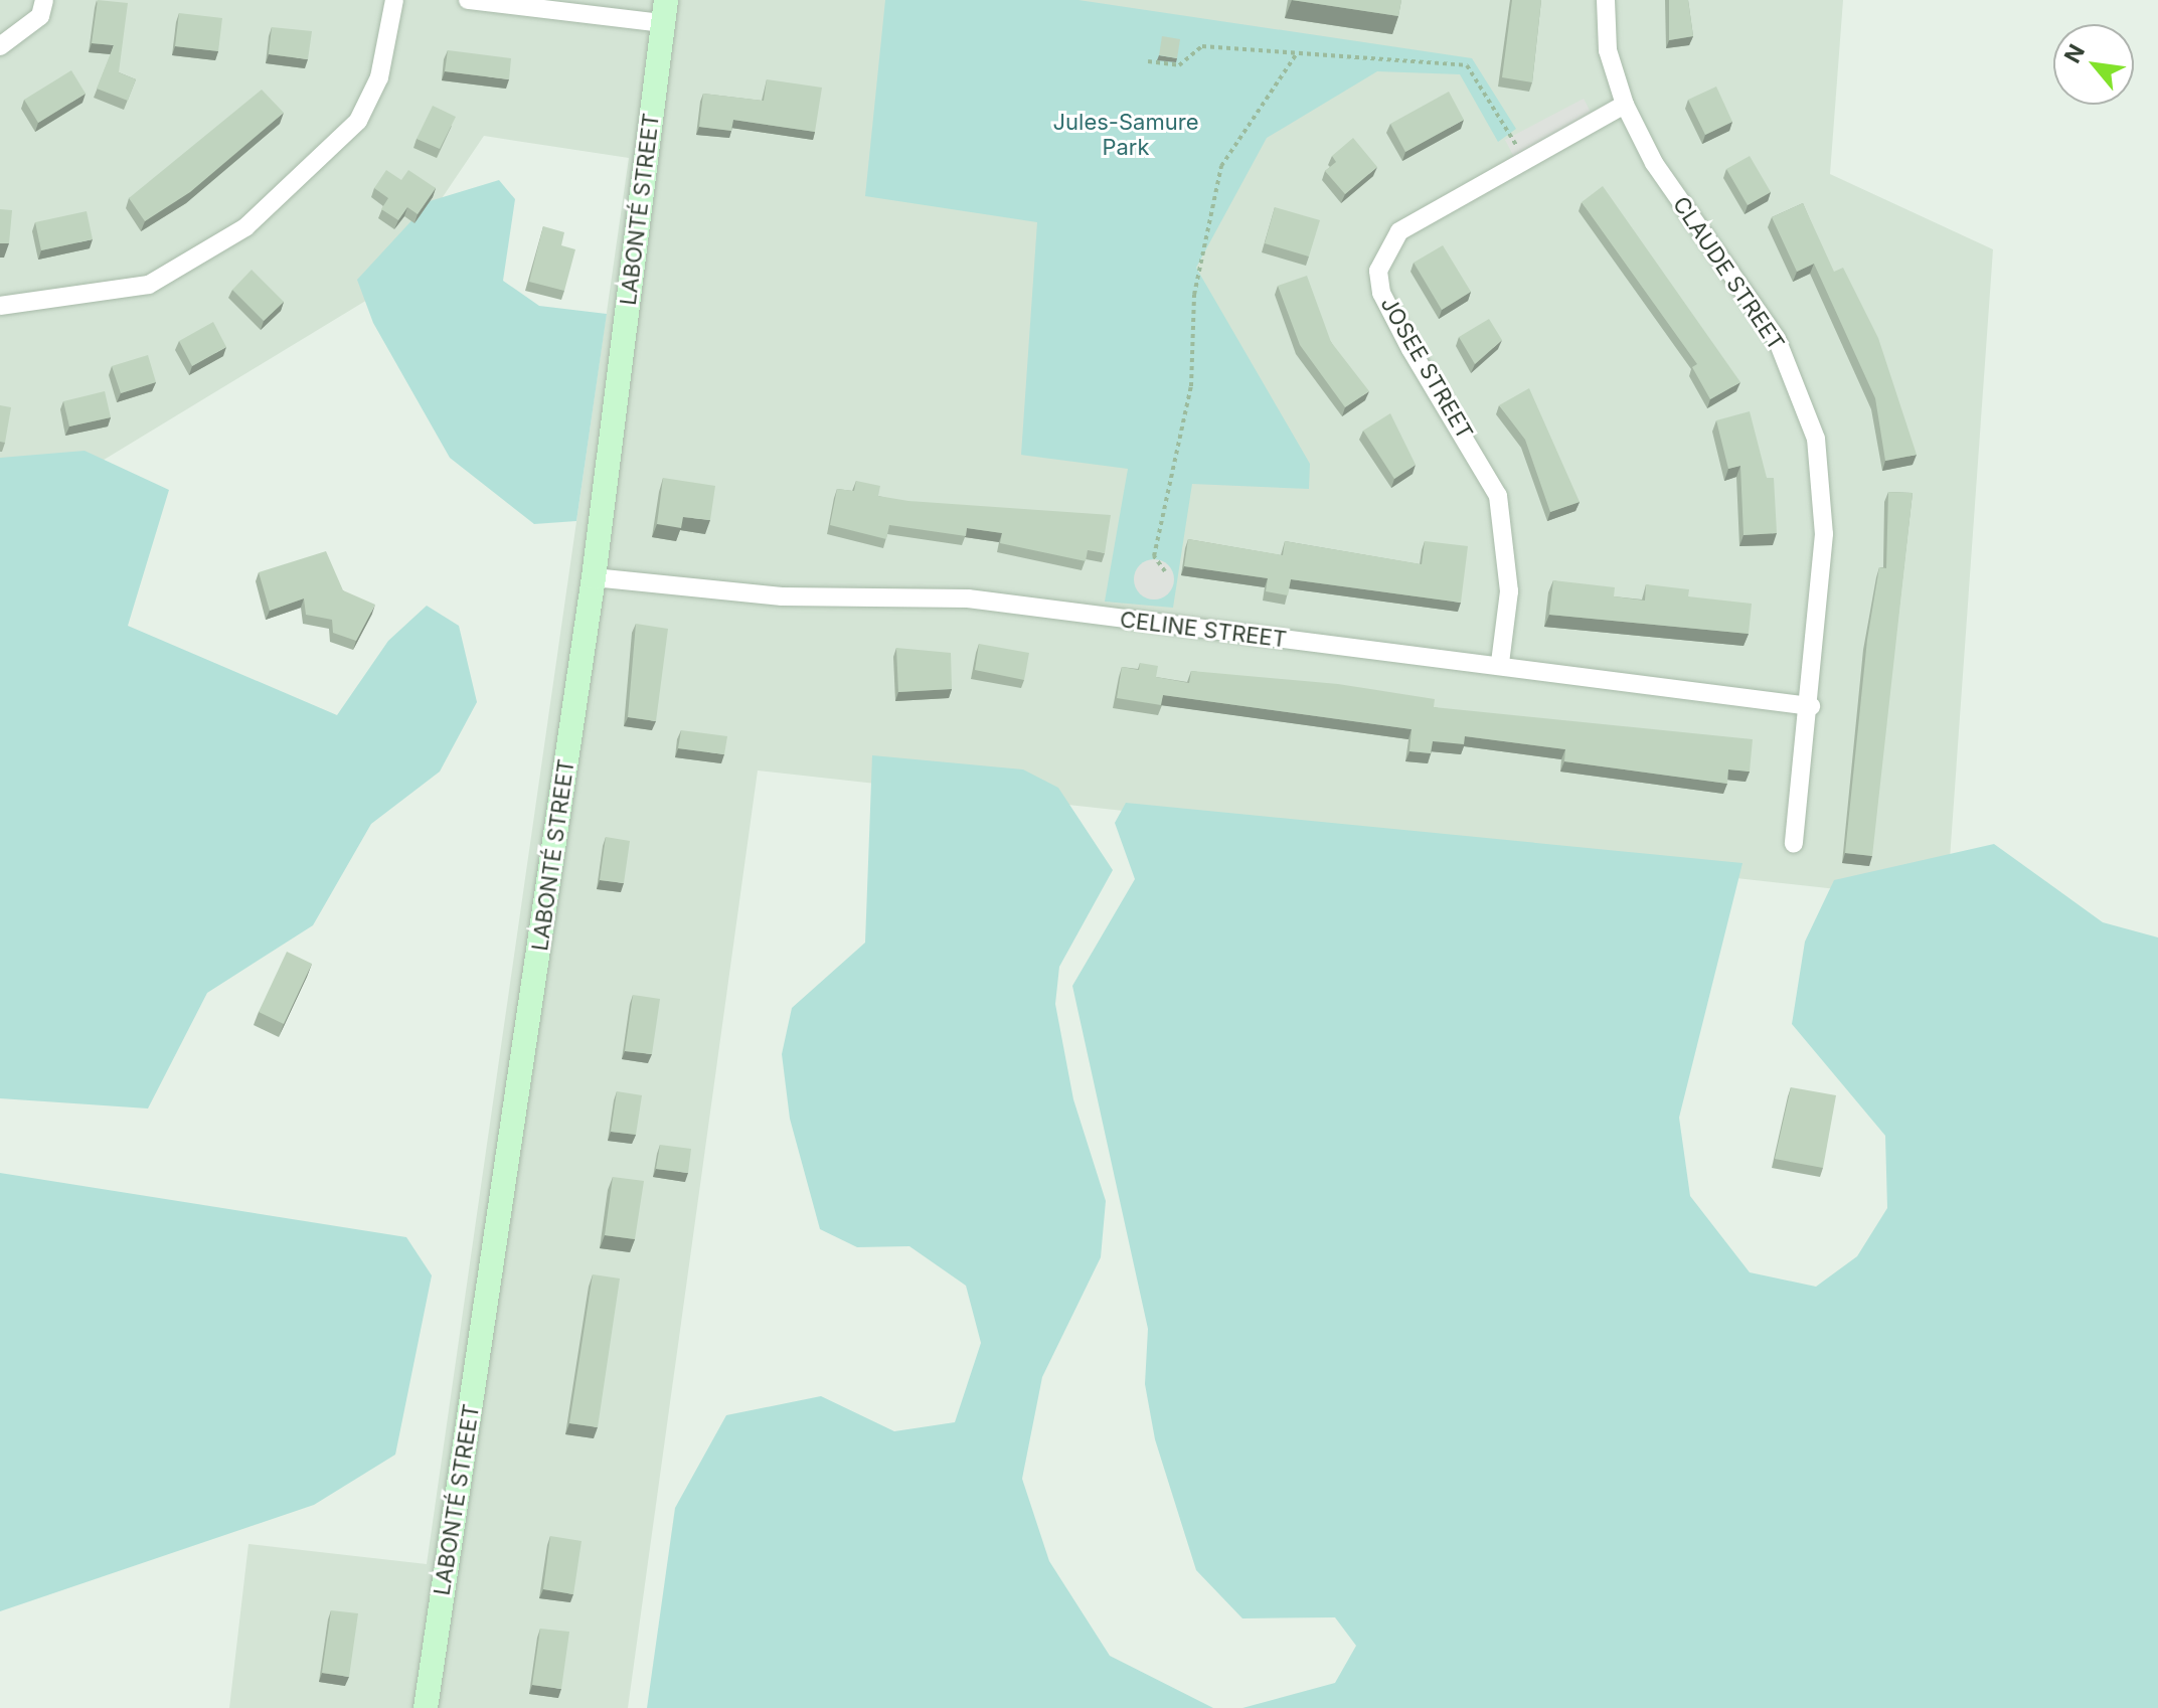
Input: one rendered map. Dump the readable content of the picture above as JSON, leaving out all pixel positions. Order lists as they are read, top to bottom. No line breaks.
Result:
{"streets":{"street":["LABONTÉ STREET","CLAUDE STREET","JOSEE STREET","CELINE STREET"]},"crossings":[["LABONTÉ STREET","CELINE STREET"],["CLAUDE STREET","JOSEE STREET"],["CLAUDE STREET","CELINE STREET"],["JOSEE STREET","CELINE STREET"]],"parks":["Jules-Samure Park"],"north":"top left"}
